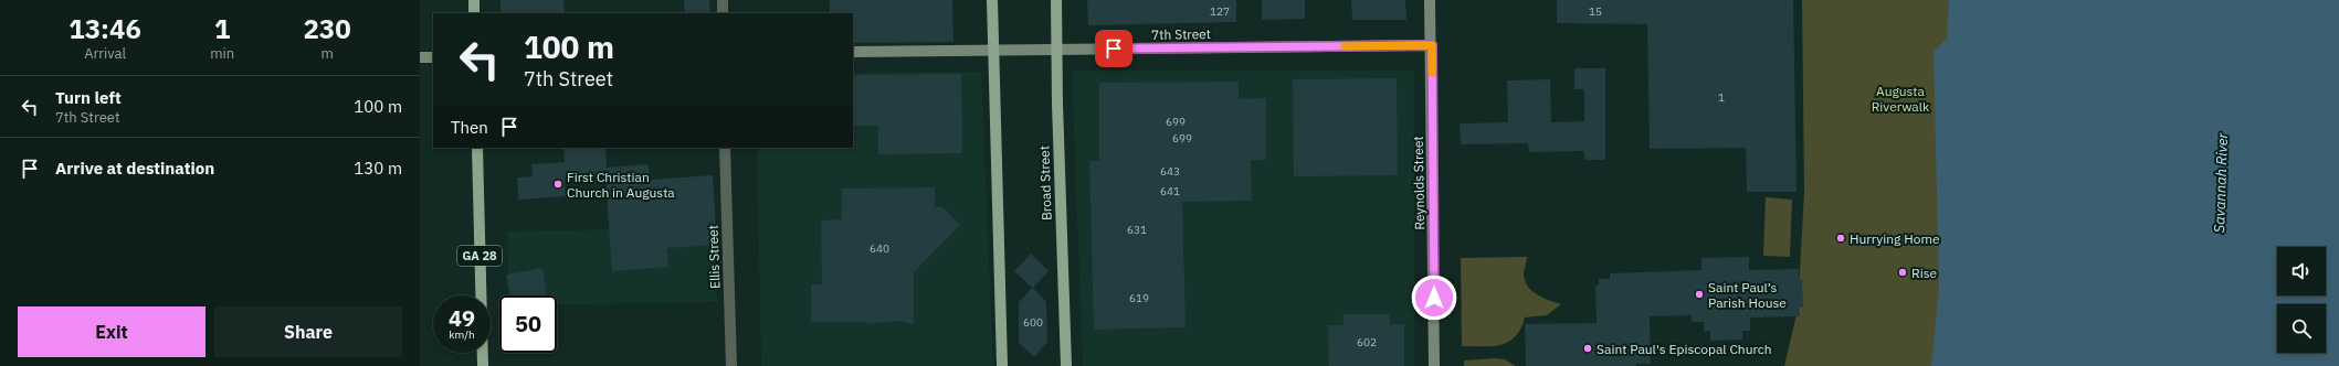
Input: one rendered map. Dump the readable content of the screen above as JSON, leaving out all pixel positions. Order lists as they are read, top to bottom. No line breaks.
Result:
{"streets":{"main road":["7th Street","Broad Street","Reynolds Street","GA 28"],"street":["Ellis Street"]},"crossings":[["7th Street","Broad Street"],["7th Street","Reynolds Street"]],"water":["Savannah River"],"parks":["Augusta Riverwalk"],"places":["First Christian Church in Augusta","Hurrying Home","Rise","Saint Paul’s Parish House","Saint Paul's Episcopal Church"],"house_numbers":["127","15","1","699","699","643","641","631","640","619","600","602"],"page":{"eta":["13:46","Arrival","1","min","230","m"],"turn":["100 m","7th Street"],"list":[{"name":"Turn left","note":"7th Street","value":"100 m"},{"name":"Arrive at destination","value":"130 m"}],"then":"Then","speed":"49 km/h","limit":"50","buttons":["Exit","Share"]}}
